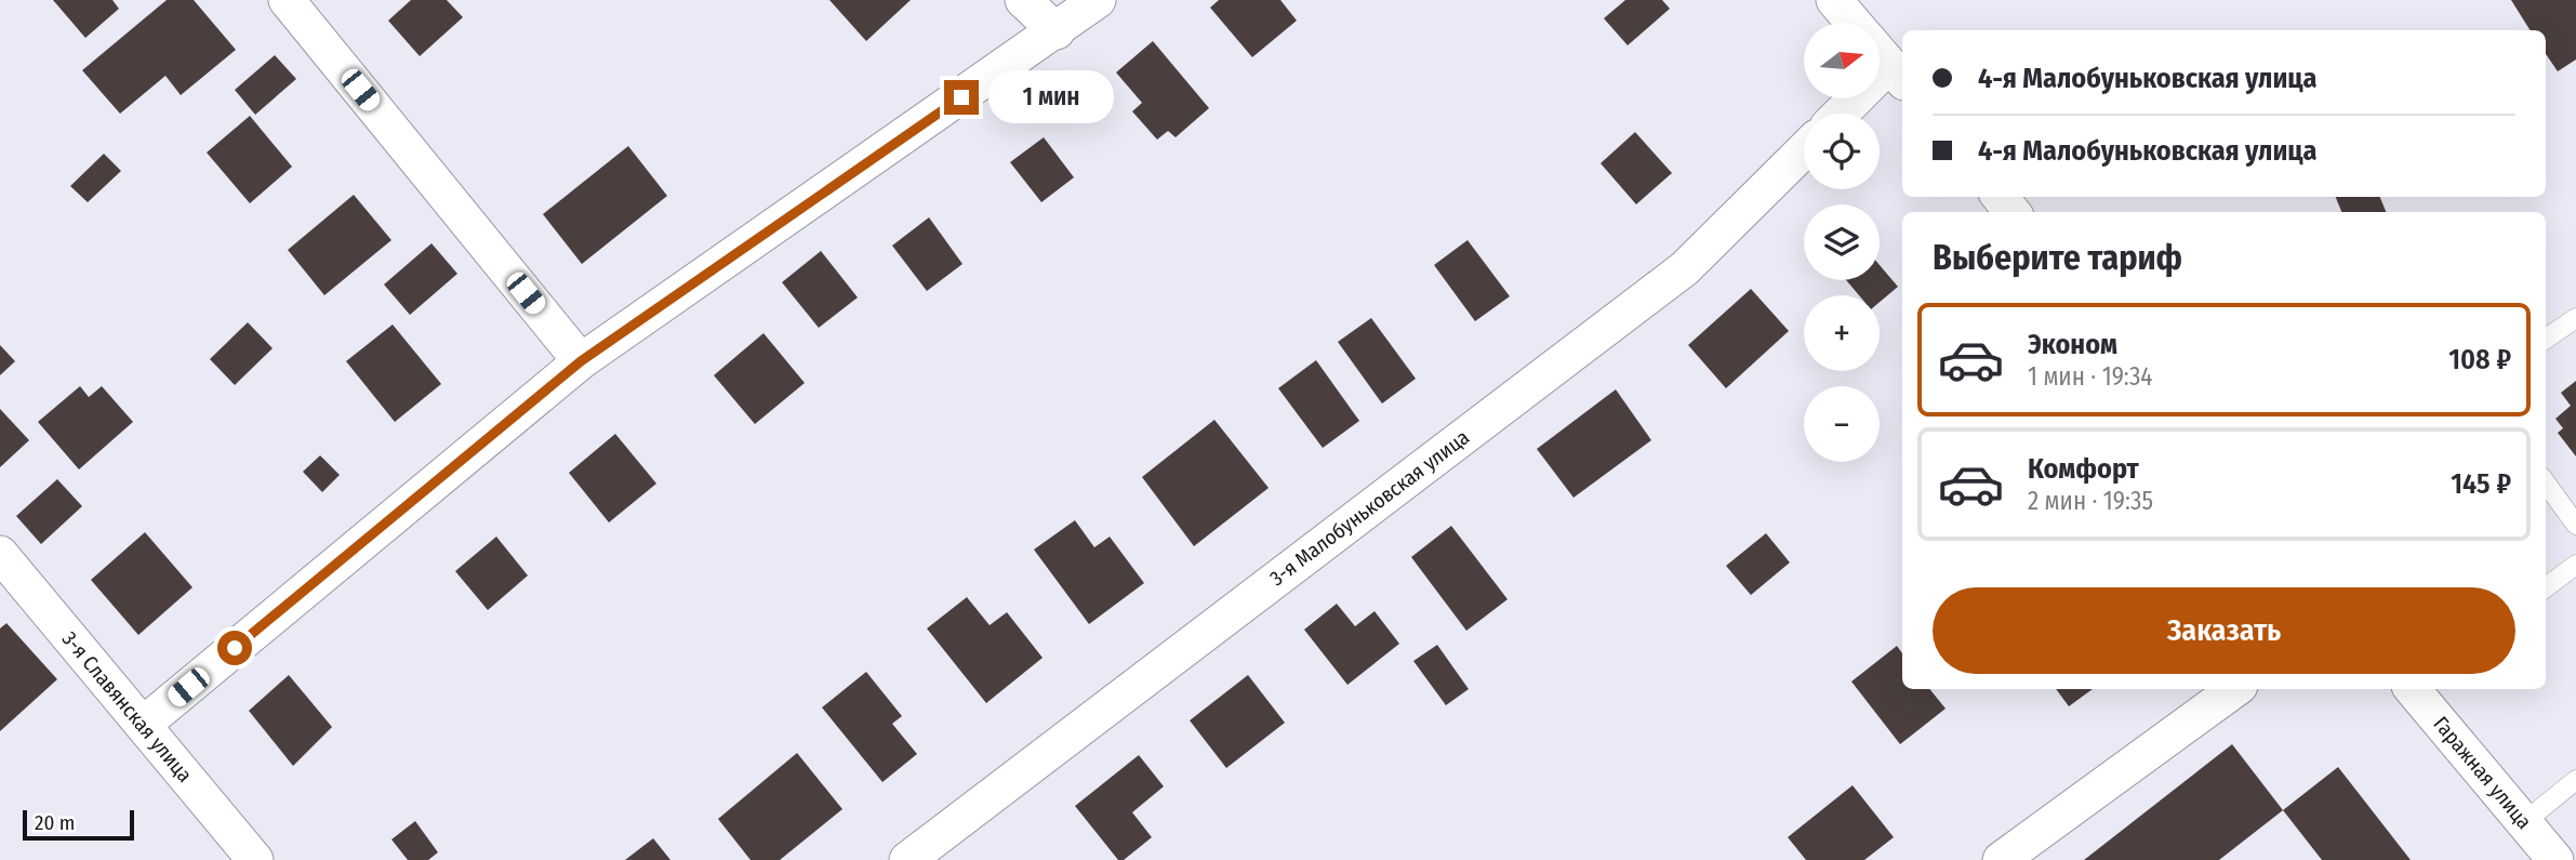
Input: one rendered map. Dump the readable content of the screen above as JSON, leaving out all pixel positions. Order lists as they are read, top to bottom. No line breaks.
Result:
{"streets":{"street":["3-я Малобуньковская улица","3-я Славянская улица","Гаражная улица"]},"scale_bar":"20 m","north":"right","page":{"map_buttons":["+","−"],"banner":["4-я Малобуньковская улица","4-я Малобуньковская улица"],"bubble":"1 мин","heading":"Выберите тариф","list":[{"name":"Эконом","note":"1 мин · 19:34","value":"108 ₽"},{"name":"Комфорт","note":"2 мин · 19:35","value":"145 ₽"}],"buttons":"Заказать","scale":"20 m"}}
